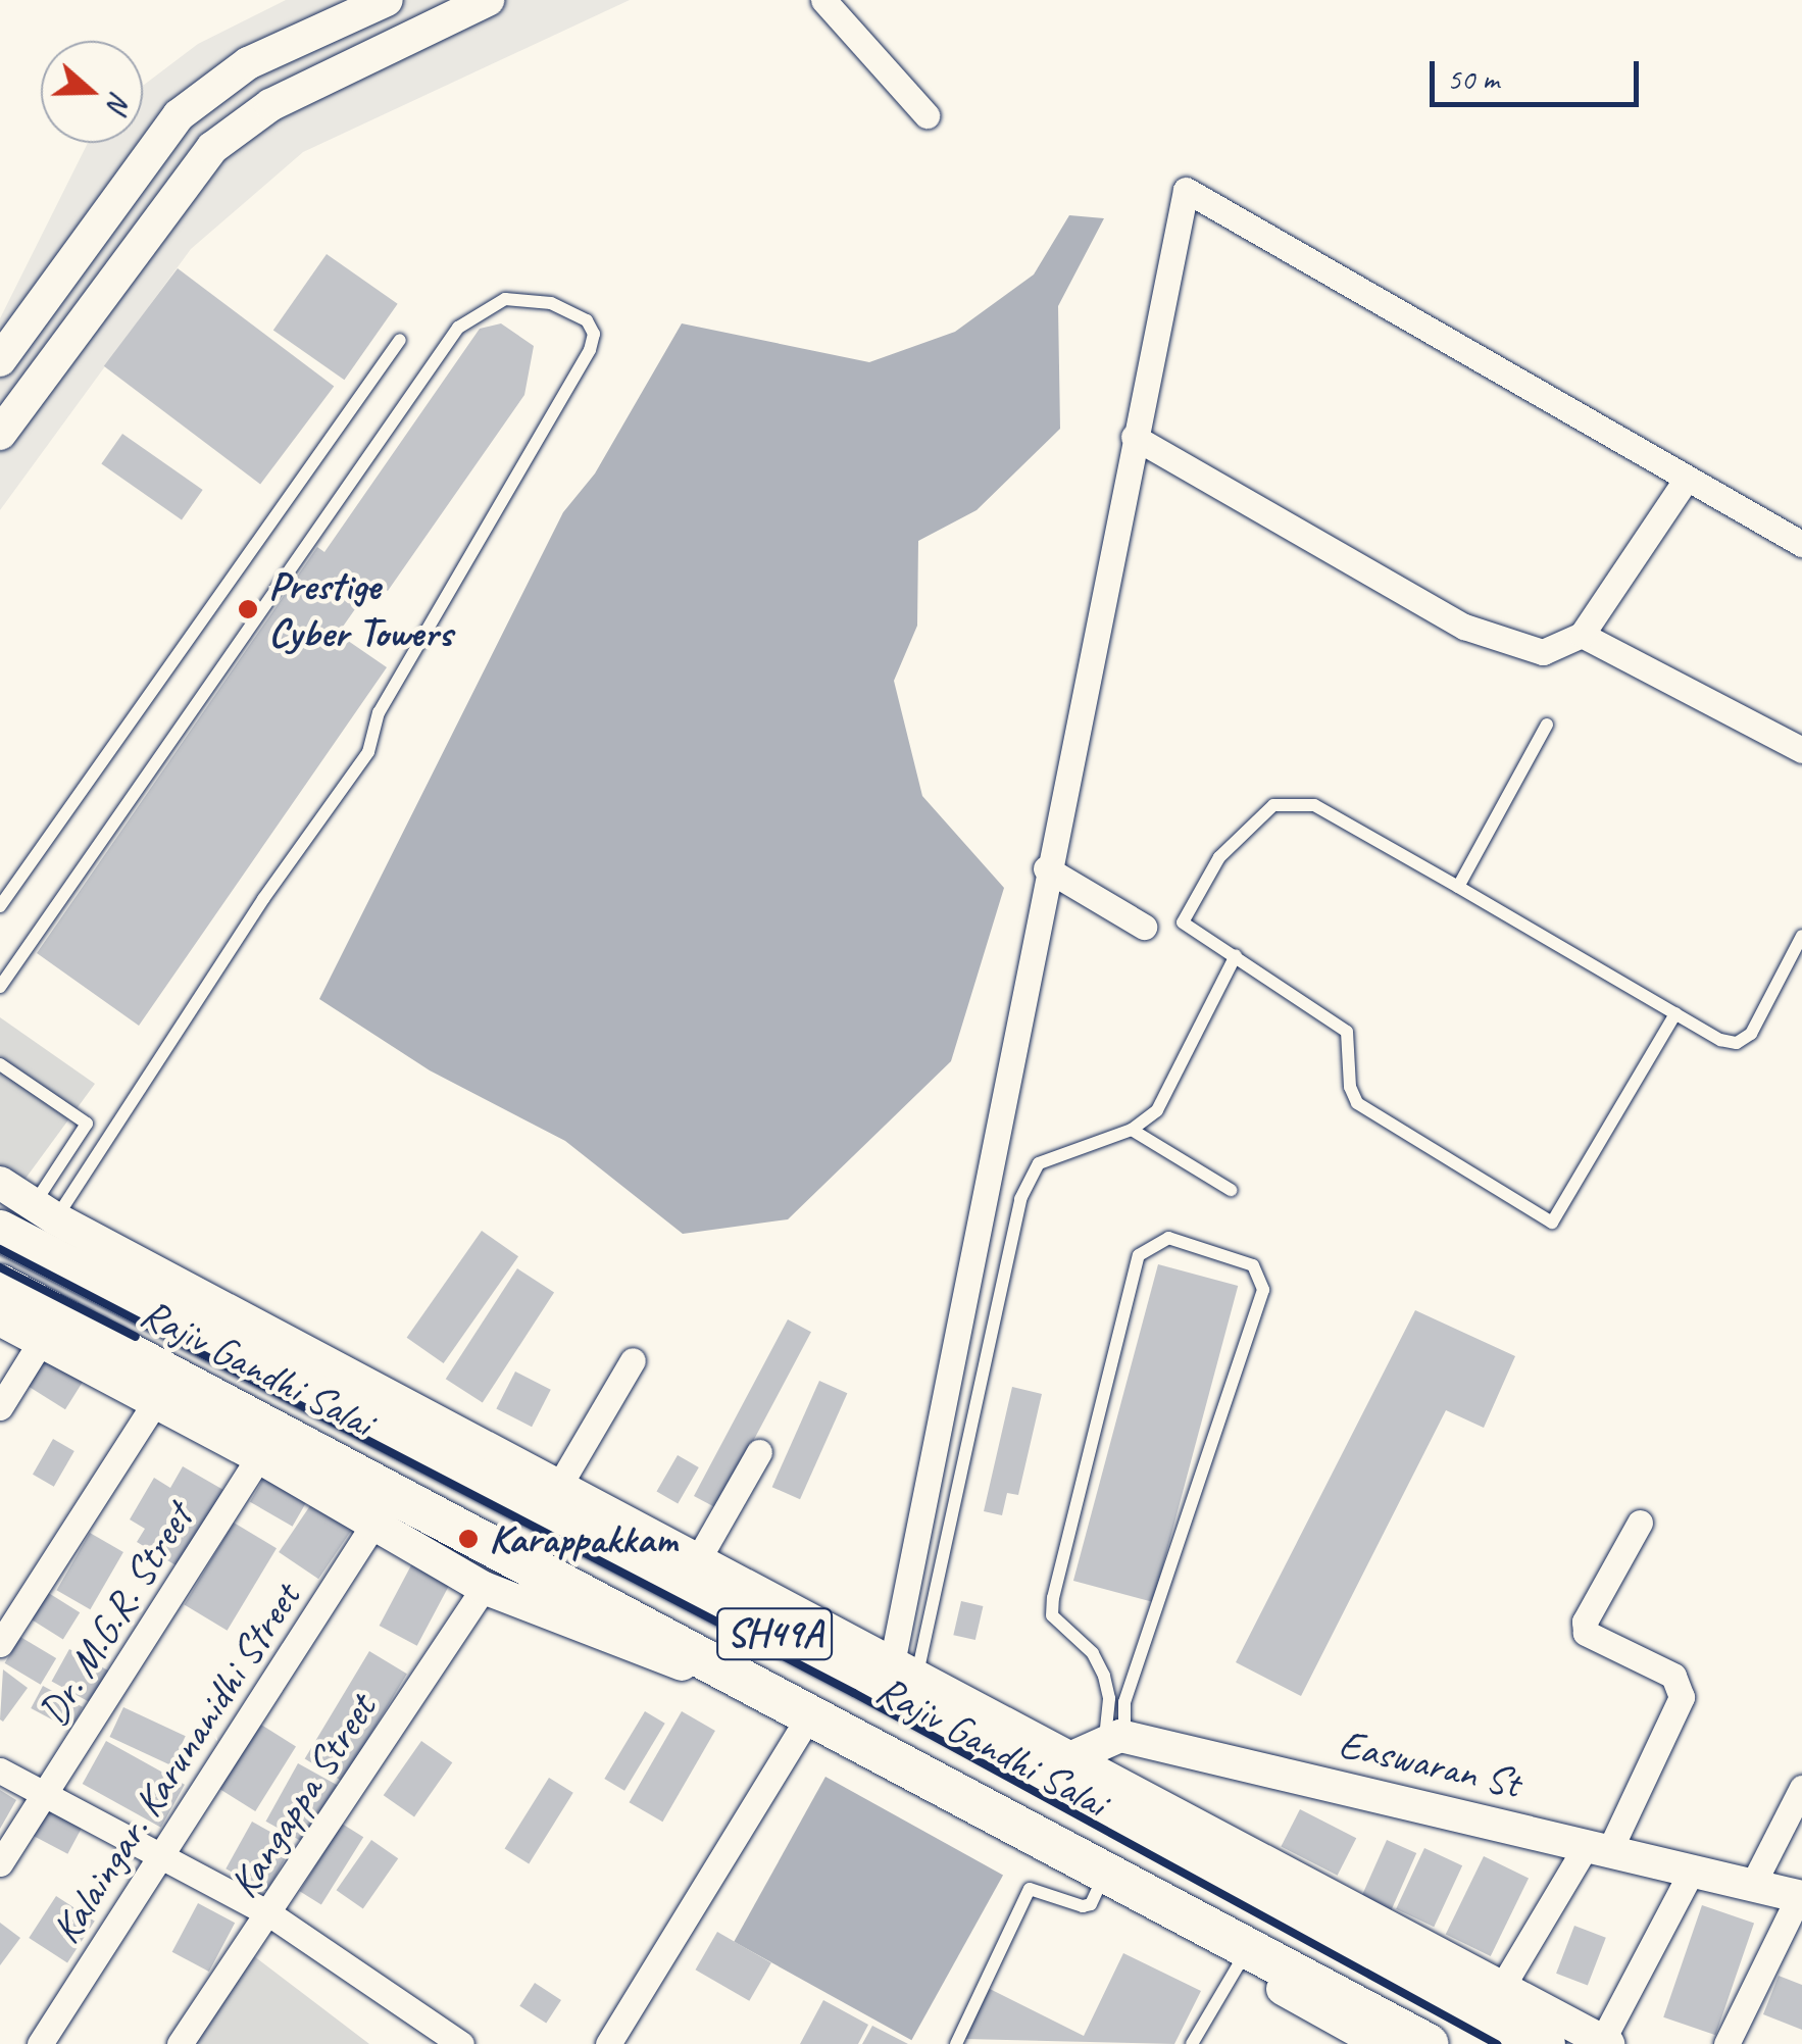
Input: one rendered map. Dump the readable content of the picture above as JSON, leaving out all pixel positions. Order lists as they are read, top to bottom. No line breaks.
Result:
{"streets":{"main road":["Rajiv Gandhi Salai","SH49A"],"street":["Dr. M.G.R. Street","Kalaingar. Karunanidhi Street","Easwaran St","Kangappa Street"]},"places":["Prestige Cyber Towers","Karappakkam"],"scale_bar":"50 m","north":"right"}
